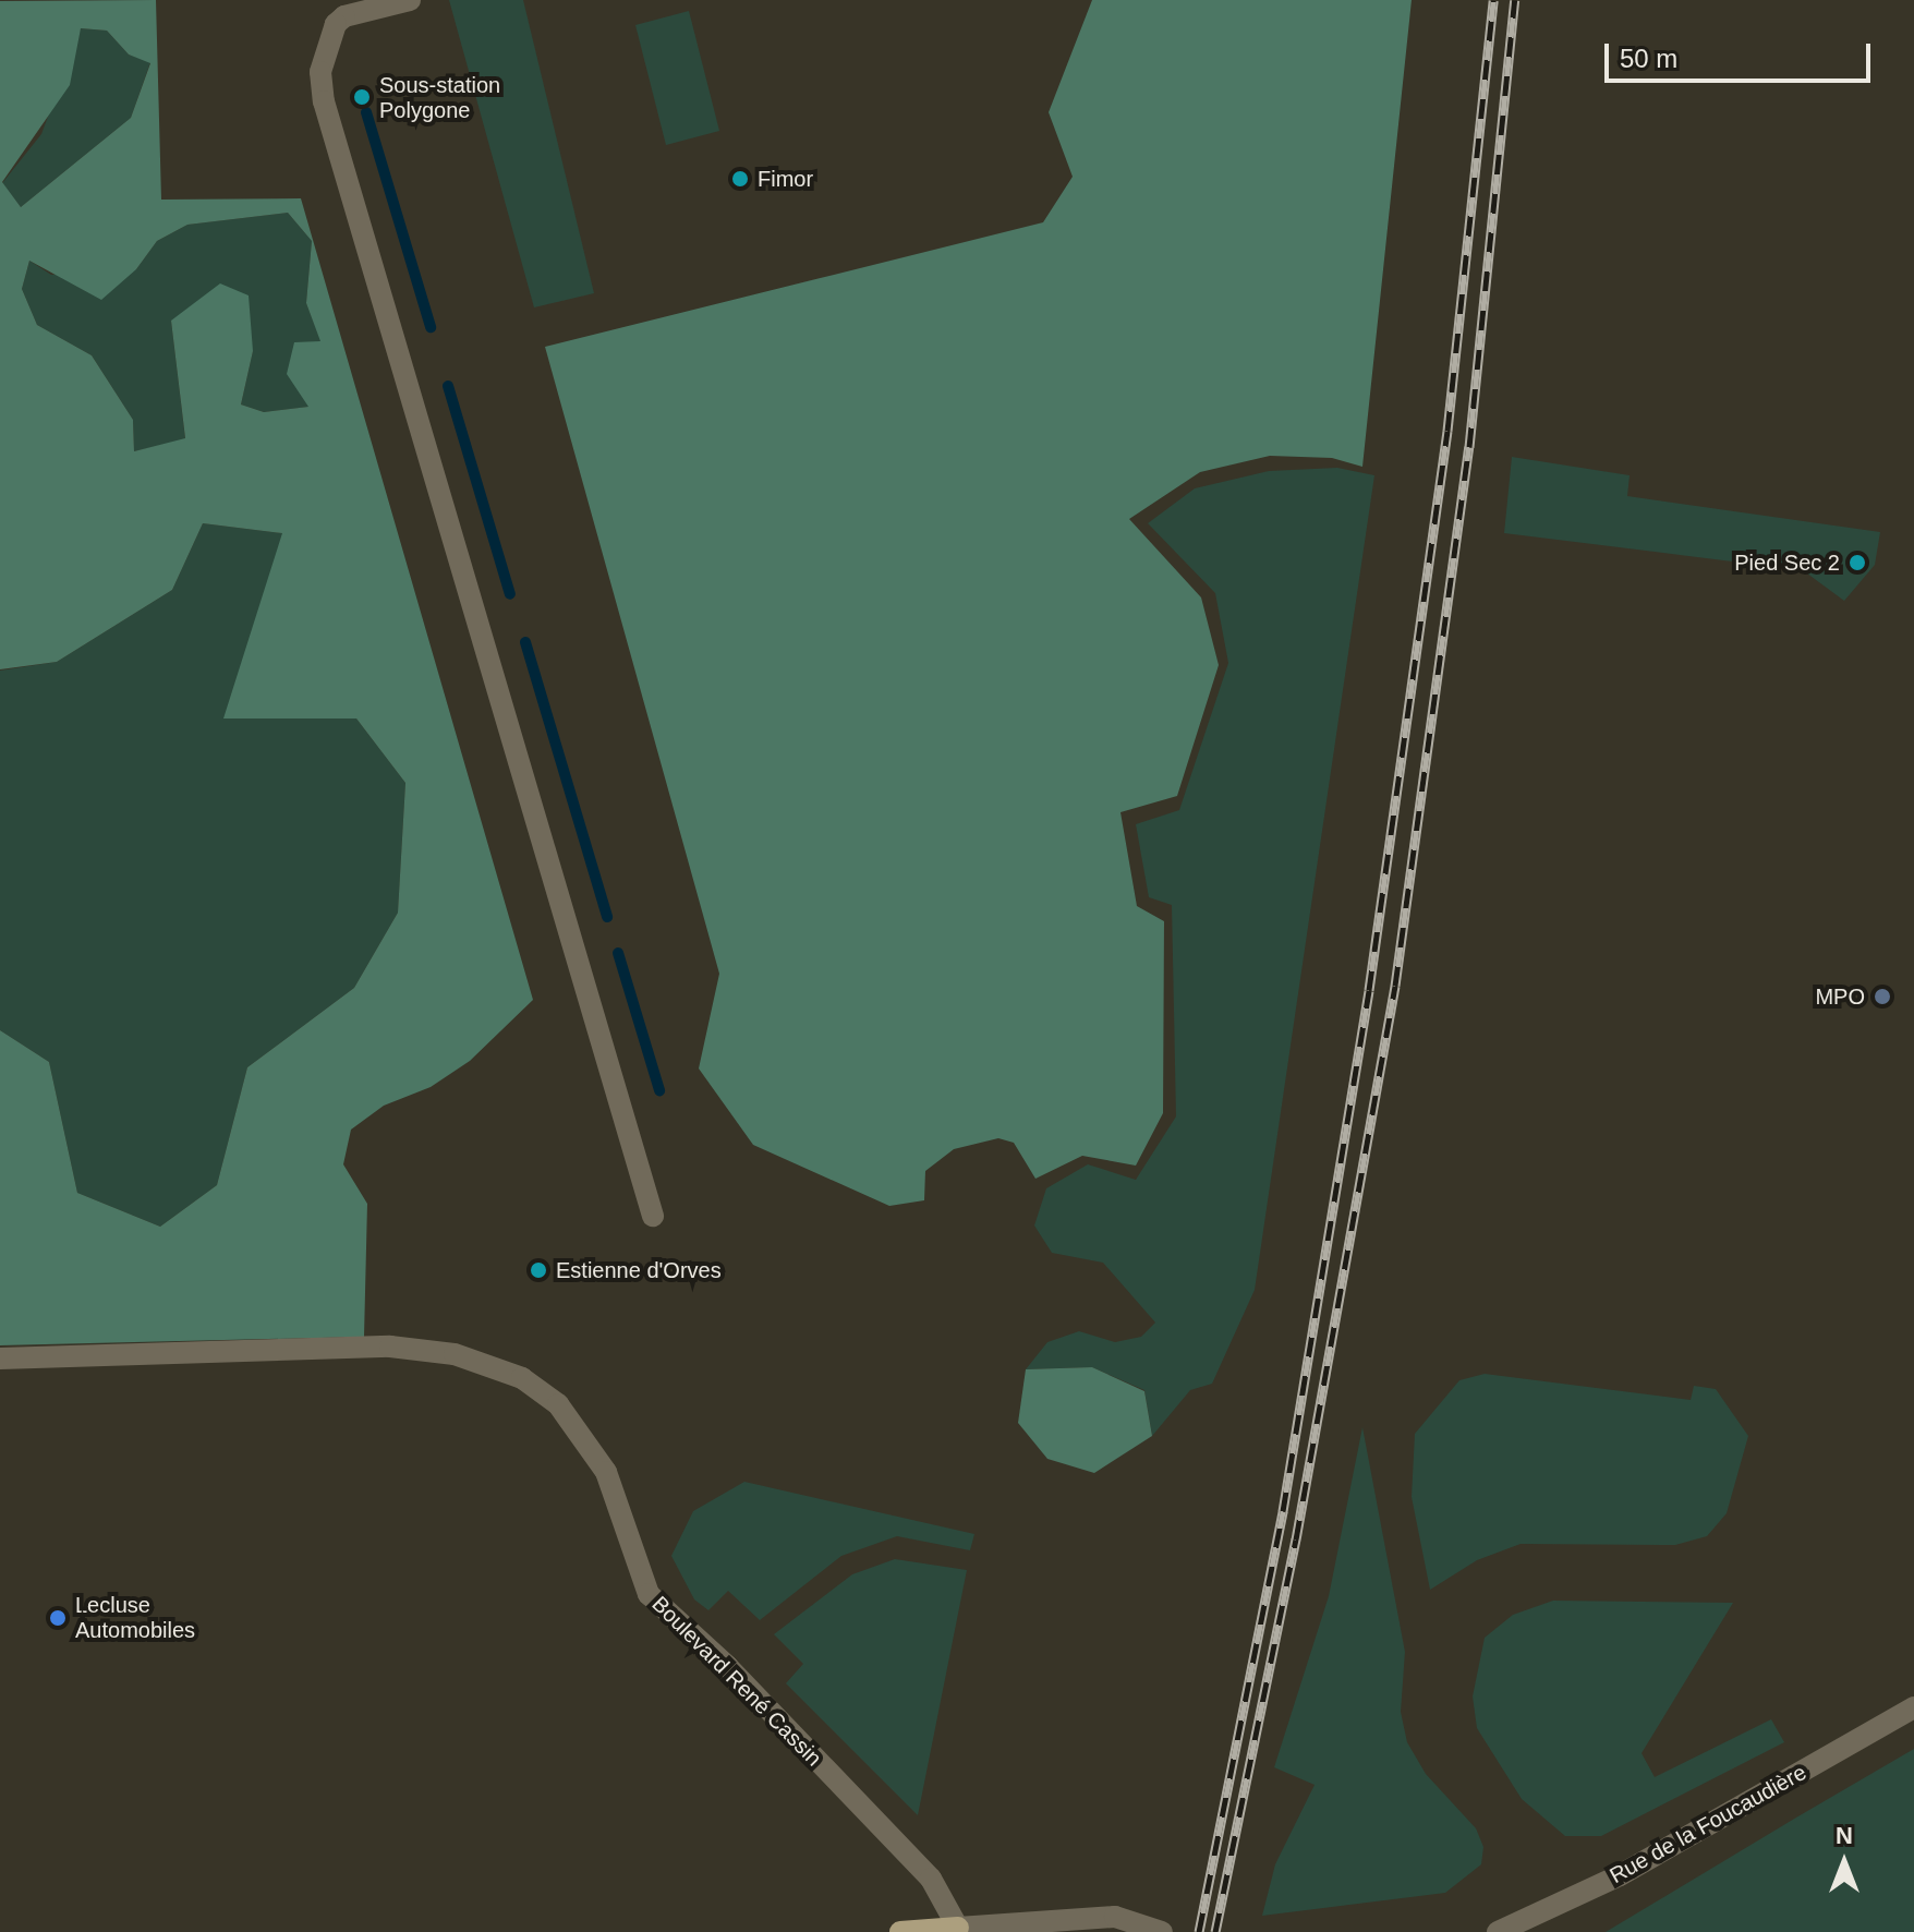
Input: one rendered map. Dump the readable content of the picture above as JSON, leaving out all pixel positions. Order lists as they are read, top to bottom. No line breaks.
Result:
{"streets":{"street":["Boulevard René Cassin","Rue de la Foucaudière"]},"places":["Sous-station Polygone","Fimor","Pied Sec 2","MPO","Estienne d'Orves","Lecluse Automobiles"],"scale_bar":"50 m","north":"top"}
